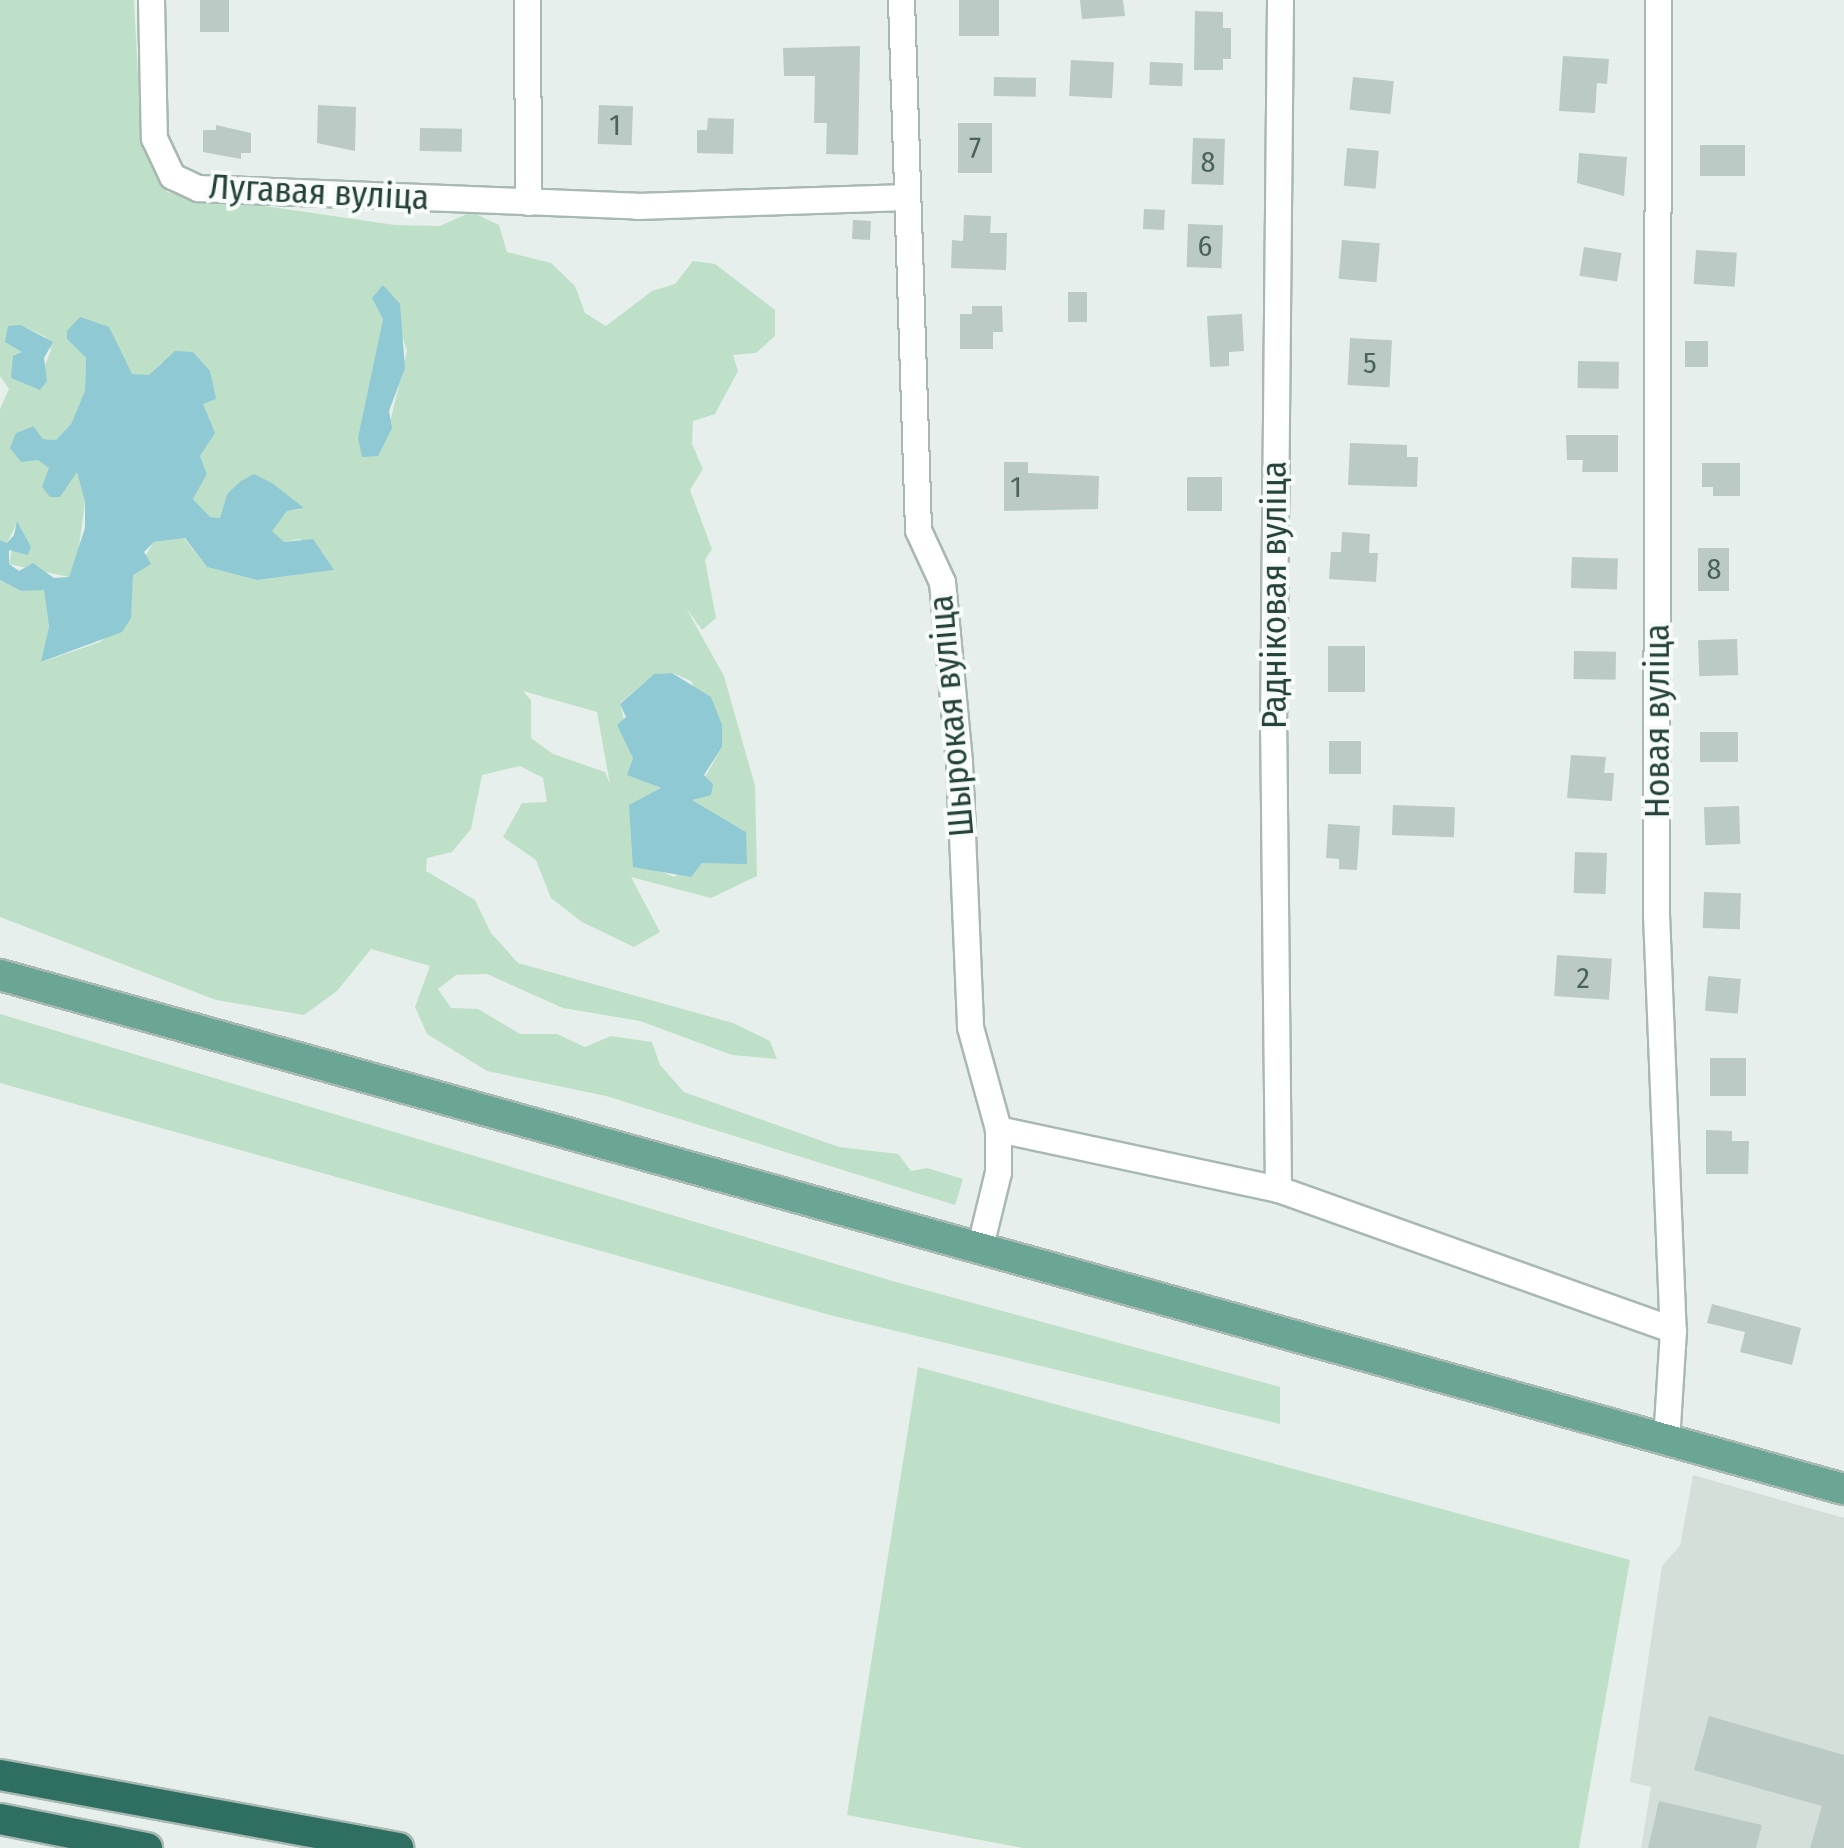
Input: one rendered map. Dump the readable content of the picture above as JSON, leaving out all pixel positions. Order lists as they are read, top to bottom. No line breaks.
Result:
{"streets":{"street":["Лугавая вуліца","Радніковая вуліца","Шырокая вуліца","Новая вуліца"]},"crossings":[["Лугавая вуліца","Шырокая вуліца"]],"house_numbers":["1","7","8","6","5","1","8","2"]}
